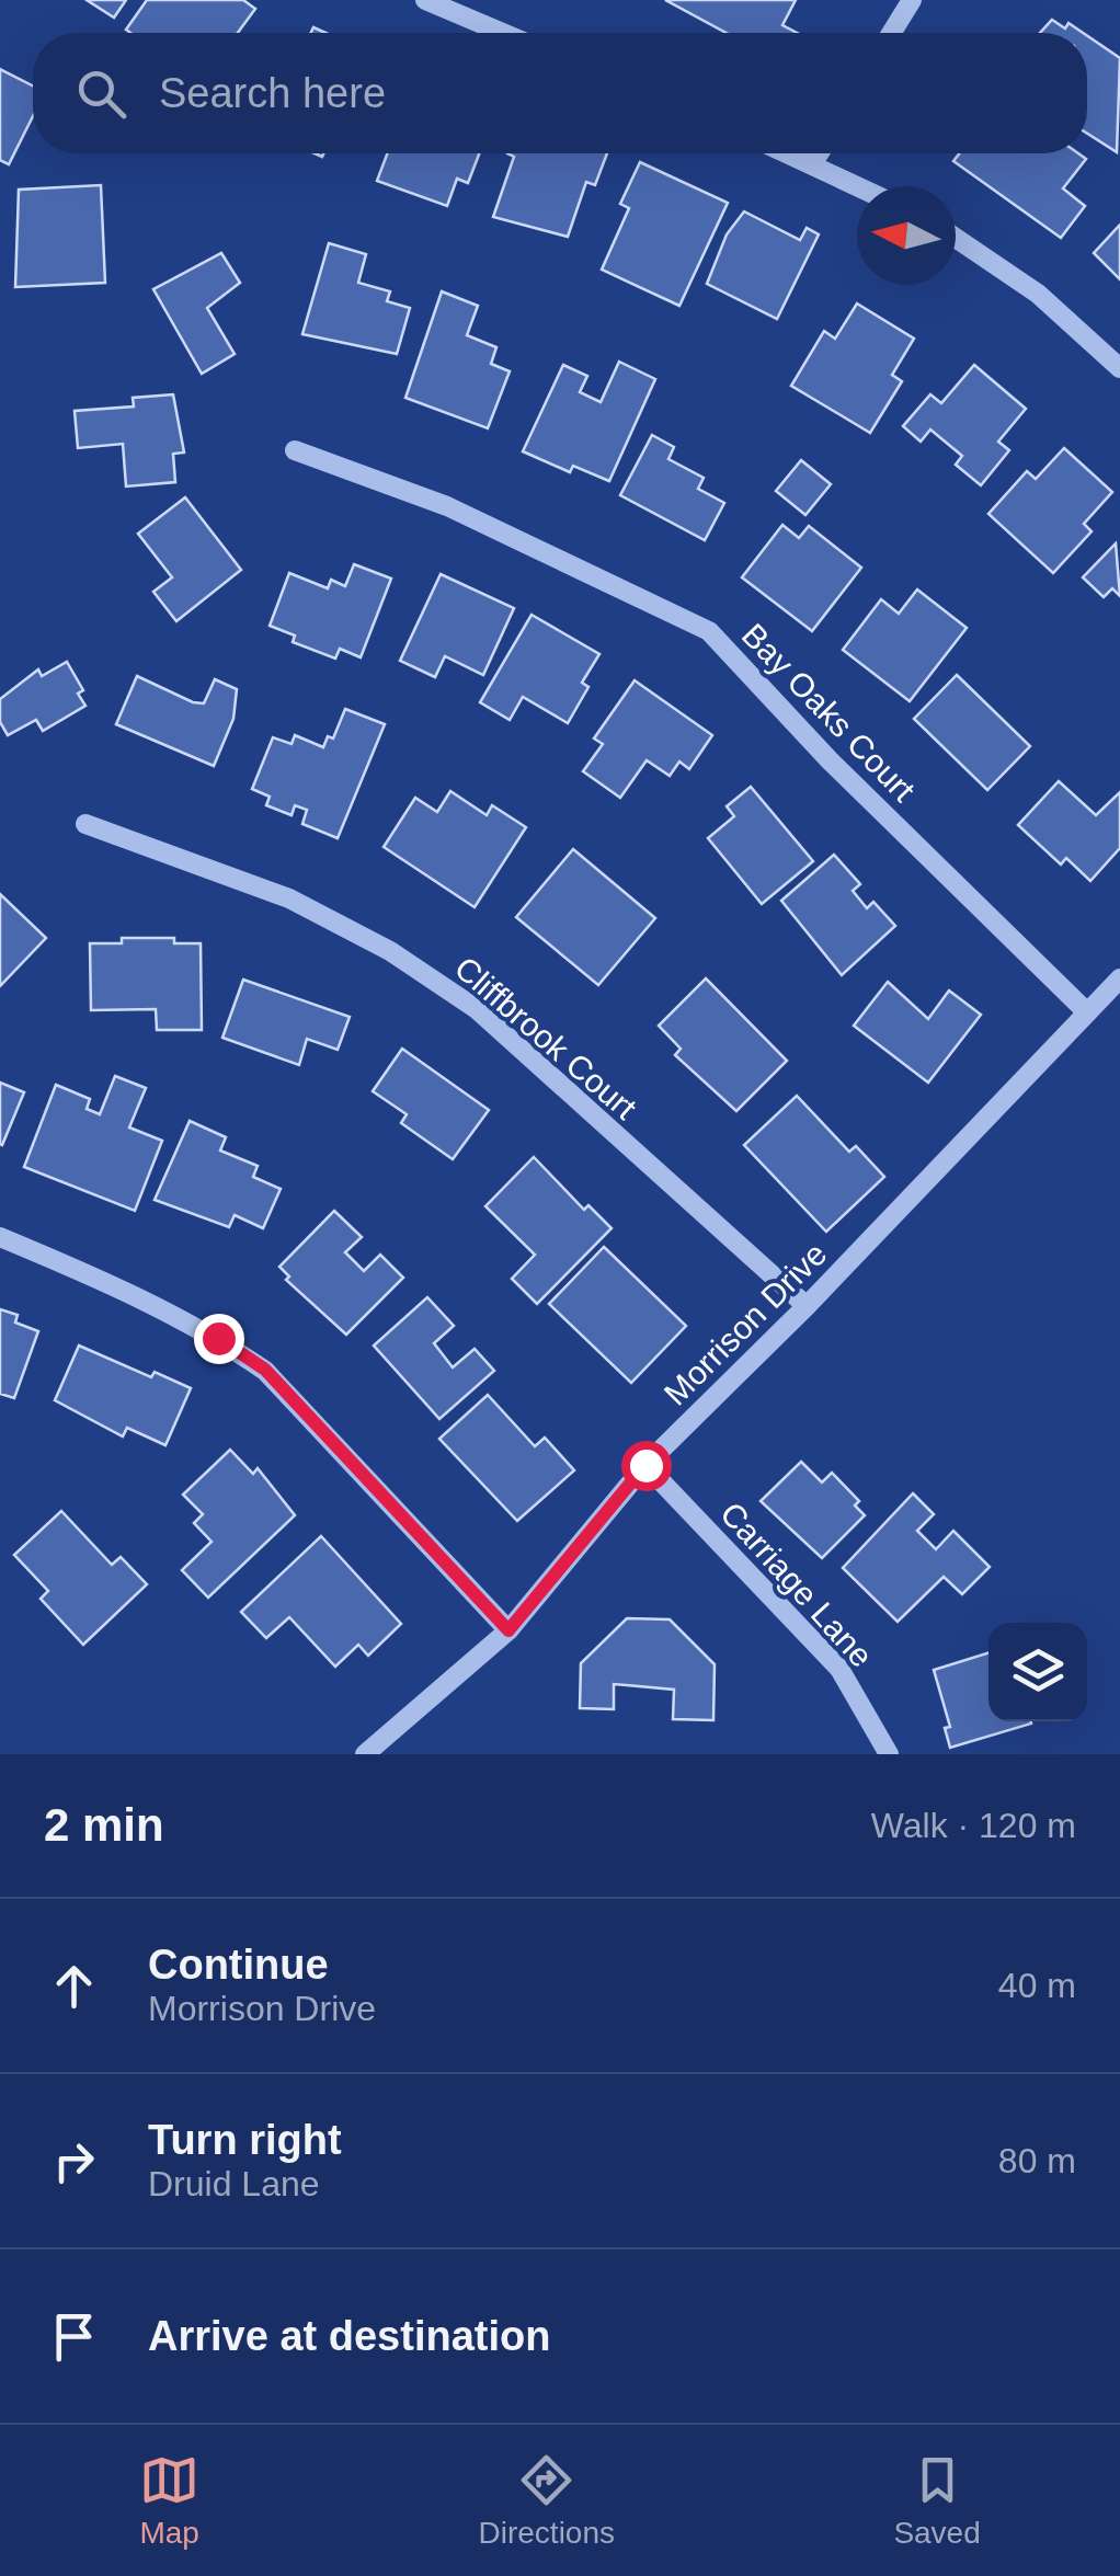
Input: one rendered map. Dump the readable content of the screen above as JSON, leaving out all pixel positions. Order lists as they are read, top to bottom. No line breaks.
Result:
{"streets":{"street":["Bay Oaks Court","Cliffbrook Court","Morrison Drive","Carriage Lane"]},"crossings":[["Bay Oaks Court","Morrison Drive"],["Cliffbrook Court","Morrison Drive"],["Morrison Drive","Carriage Lane"]],"north":"left","page":{"search":"Search here","heading":["2 min","Walk · 120 m"],"list":[["Continue","Morrison Drive","40 m"],["Turn right","Druid Lane","80 m"],"Arrive at destination"],"nav":["Map","Directions","Saved"]}}
